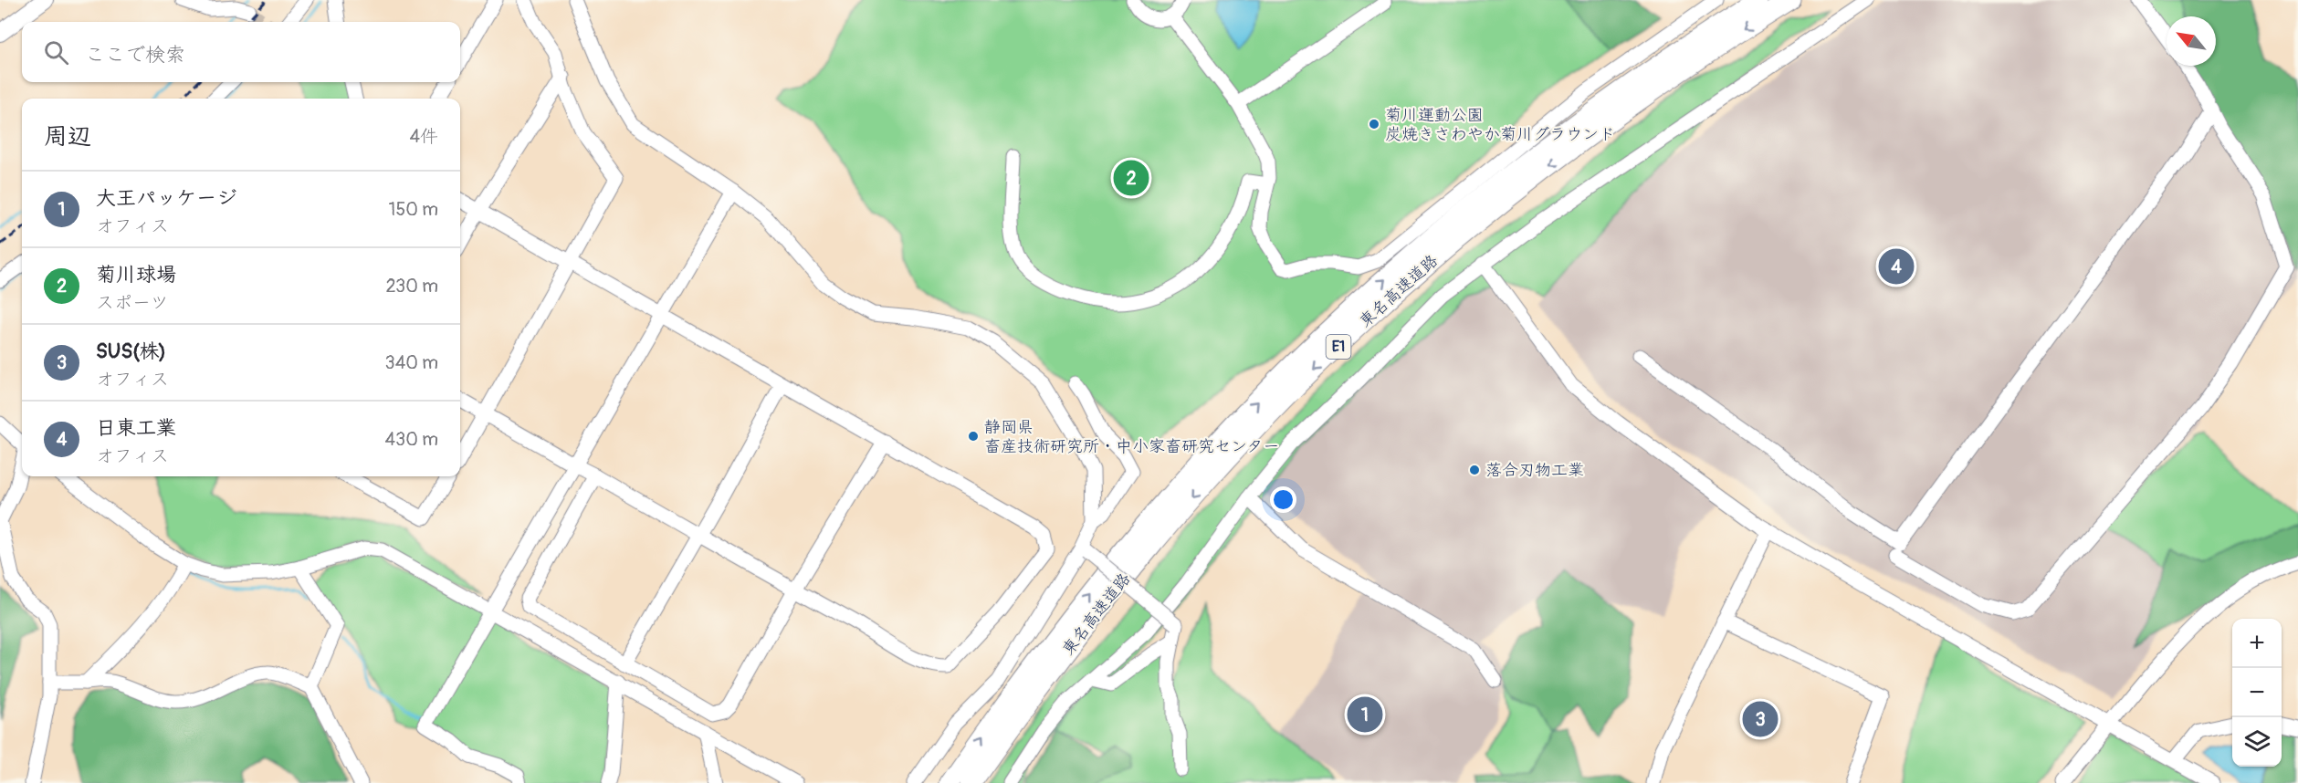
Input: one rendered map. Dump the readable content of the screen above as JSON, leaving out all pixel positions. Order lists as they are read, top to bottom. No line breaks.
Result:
{"streets":{"highway":["東名高速道路","E1"]},"places":["菊川運動公園 炭焼きさわやか菊川グラウンド","静岡県 畜産技術研究所・中小家畜研究センター","落合刃物工業"],"north":"top left","page":{"search":"ここで検索","heading":["周辺","4件"],"pins":["2","4","1","3"],"list":[{"mark":"1","name":"大王パッケージ","note":"オフィス","value":"150 m"},{"mark":"2","name":"菊川球場","note":"スポーツ","value":"230 m"},{"mark":"3","name":"SUS(株)","note":"オフィス","value":"340 m"},{"mark":"4","name":"日東工業","note":"オフィス","value":"430 m"}],"map_buttons":["+","−"]}}
